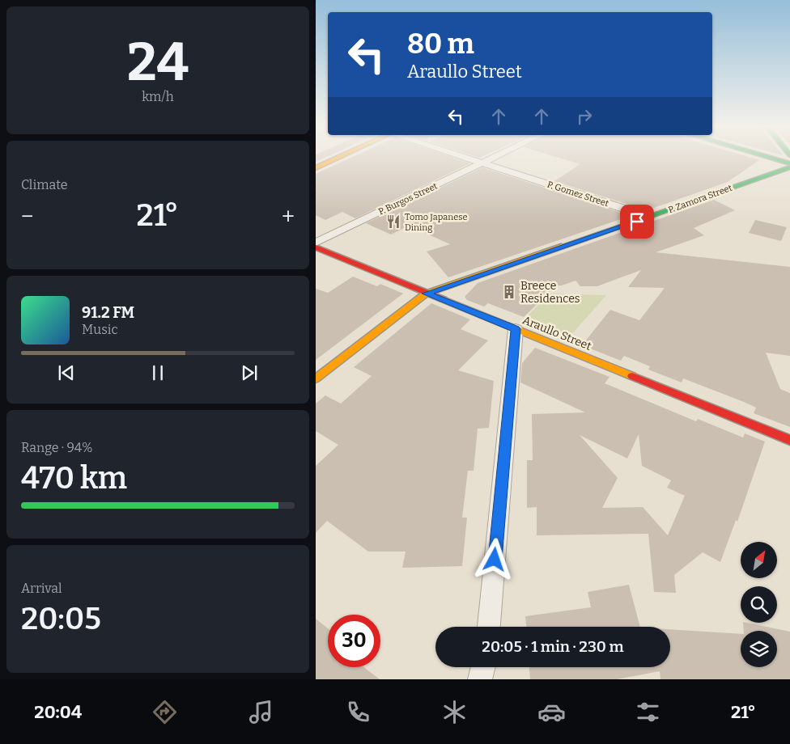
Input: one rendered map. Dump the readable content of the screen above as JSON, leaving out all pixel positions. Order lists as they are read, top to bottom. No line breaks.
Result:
{"streets":{"street":["P. Gomez Street","P. Burgos Street","P. Zamora Street","Araullo Street"]},"crossings":[["P. Gomez Street","P. Burgos Street"],["P. Gomez Street","P. Zamora Street"],["P. Zamora Street","Araullo Street"]],"places":{"restaurant":["Tomo Japanese Dining"],"building":["Breece Residences"]},"north":"top right","page":{"tile":[["24","km/h"],"Climate",["Range · 94%","470 km"],["Arrival","20:05"]],"turn":["80 m","Araullo Street"],"heat":["−","21°","+"],"song":["91.2 FM","Music"],"limit":"30","trip":"20:05 · 1 min · 230 m","tabs":["20:04","21°"]}}
